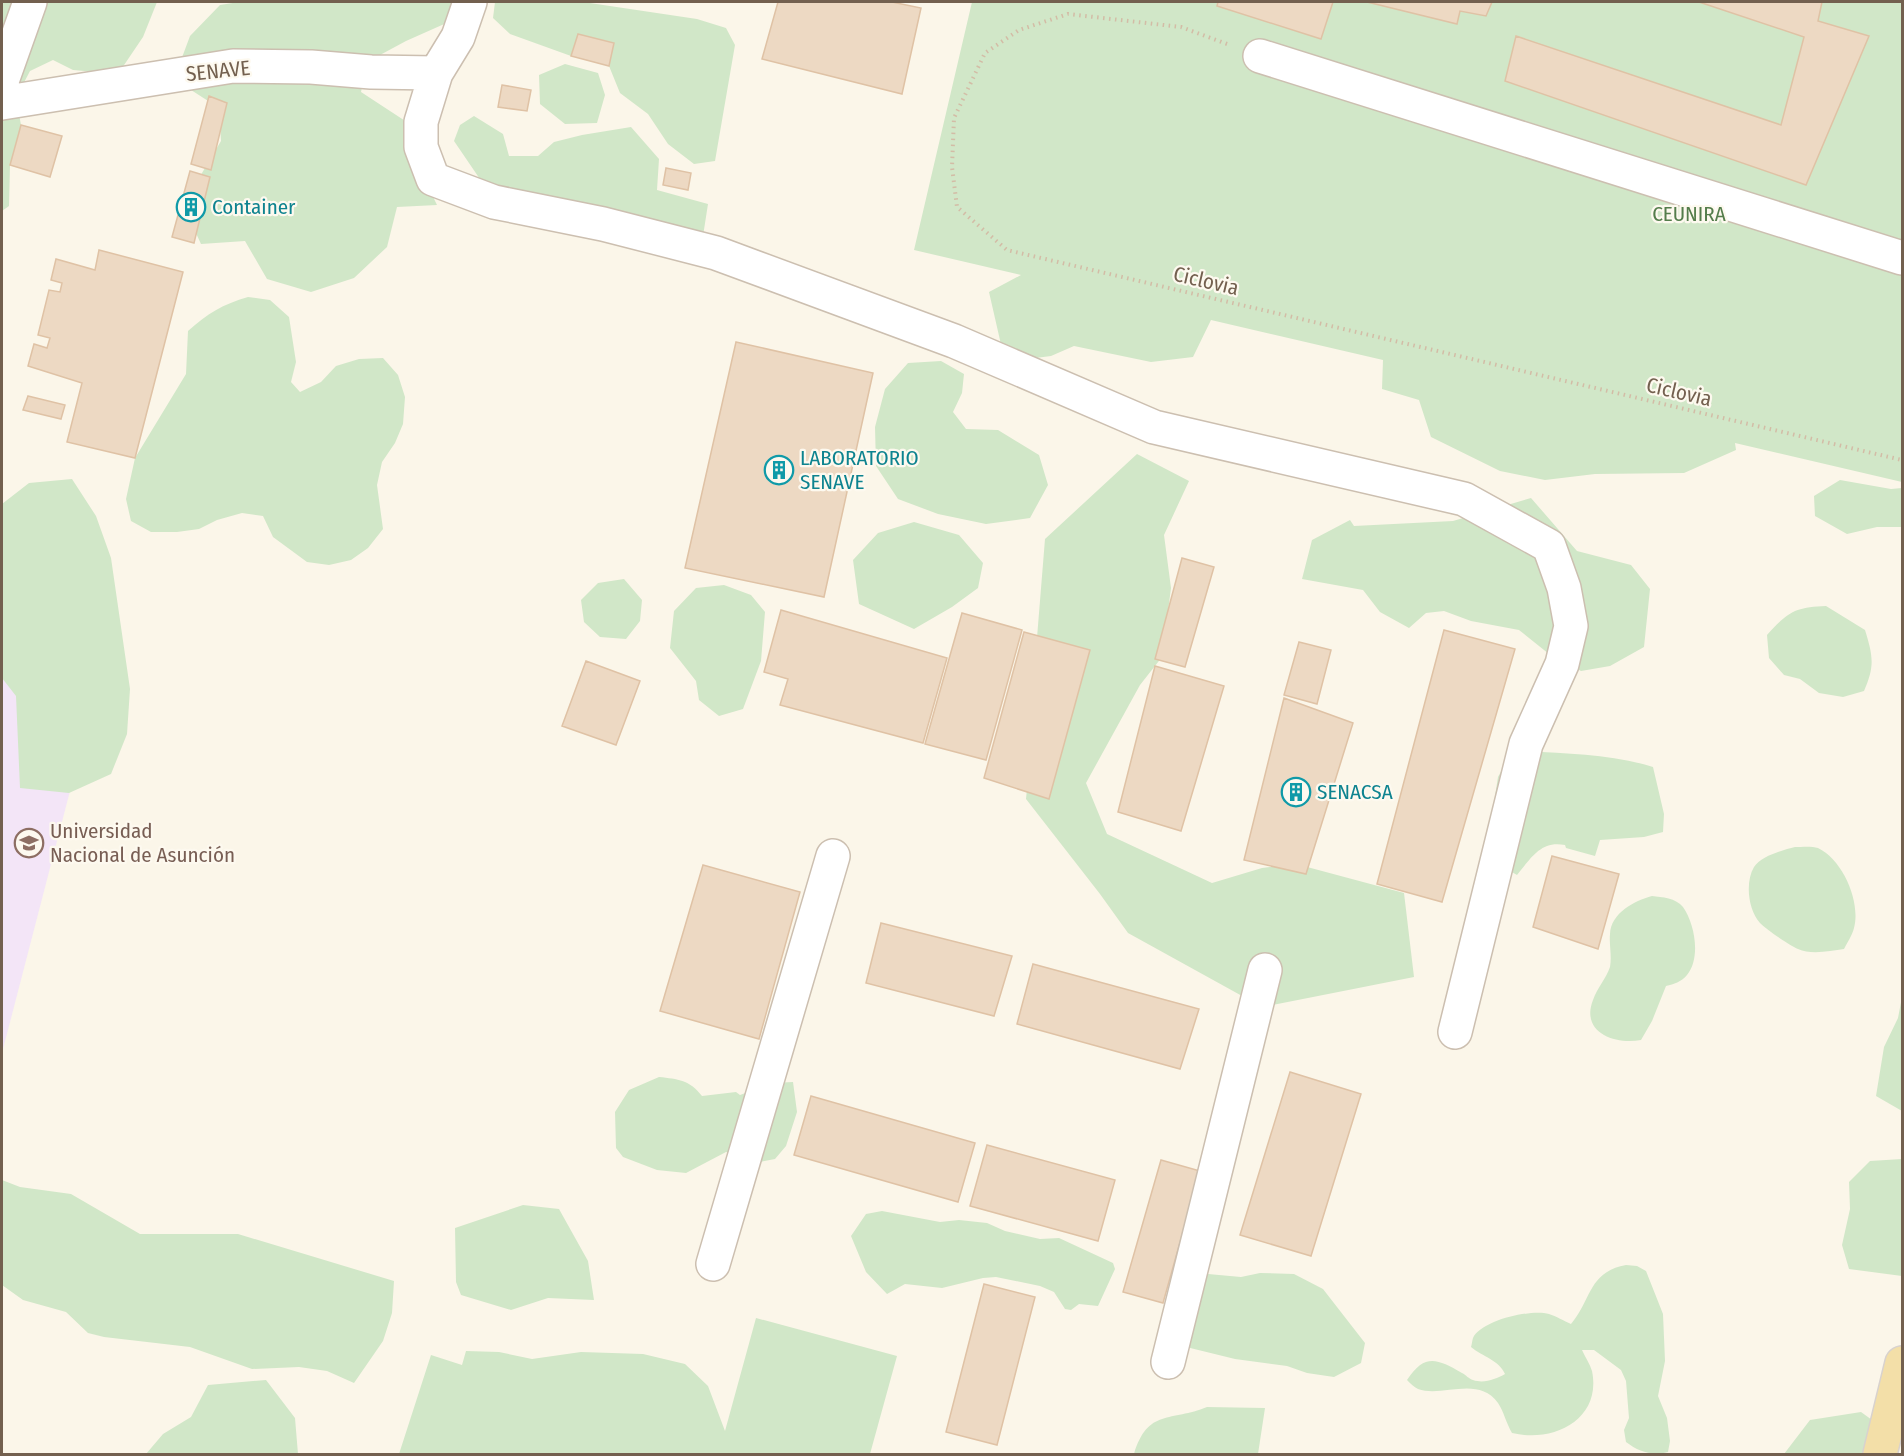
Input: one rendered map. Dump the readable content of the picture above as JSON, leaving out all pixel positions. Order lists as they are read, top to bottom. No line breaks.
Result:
{"streets":{"lane":["SENAVE"],"path":["Ciclovia"]},"parks":["CEUNIRA"],"places":{"building":["Container","LABORATORIO SENAVE","SENACSA"],"school or university":["Universidad Nacional de Asunción"]}}
